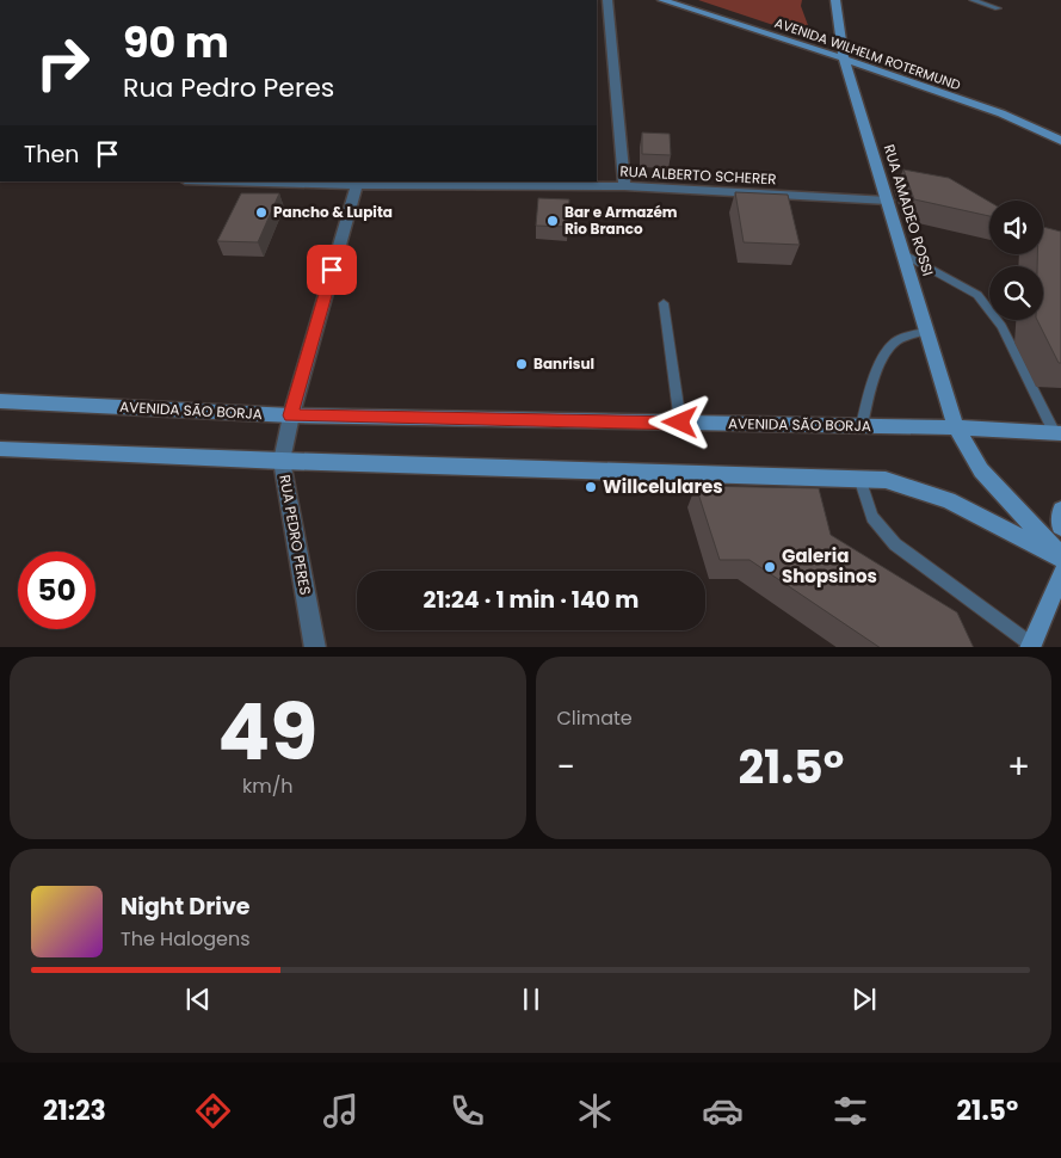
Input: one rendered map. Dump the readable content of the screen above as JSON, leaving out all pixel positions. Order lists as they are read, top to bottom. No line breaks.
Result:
{"streets":{"main road":["AVENIDA WILHELM ROTERMUND","RUA AMADEO ROSSI","AVENIDA SÃO BORJA"],"street":["RUA ALBERTO SCHERER","RUA PEDRO PERES"]},"crossings":[["AVENIDA WILHELM ROTERMUND","RUA AMADEO ROSSI"],["RUA ALBERTO SCHERER","RUA AMADEO ROSSI"],["RUA ALBERTO SCHERER","RUA PEDRO PERES"],["RUA AMADEO ROSSI","AVENIDA SÃO BORJA"],["AVENIDA SÃO BORJA","RUA PEDRO PERES"]],"places":["Pancho & Lupita","Bar e Armazém Rio Branco","Banrisul","Willcelulares","Galeria Shopsinos"],"page":{"turn":["90 m","Rua Pedro Peres"],"then":"Then","limit":"50","trip":"21:24 · 1 min · 140 m","tile":[["49","km/h"],"Climate"],"heat":["−","21.5°","+"],"song":["Night Drive","The Halogens"],"tabs":["21:23","21.5°"]}}
